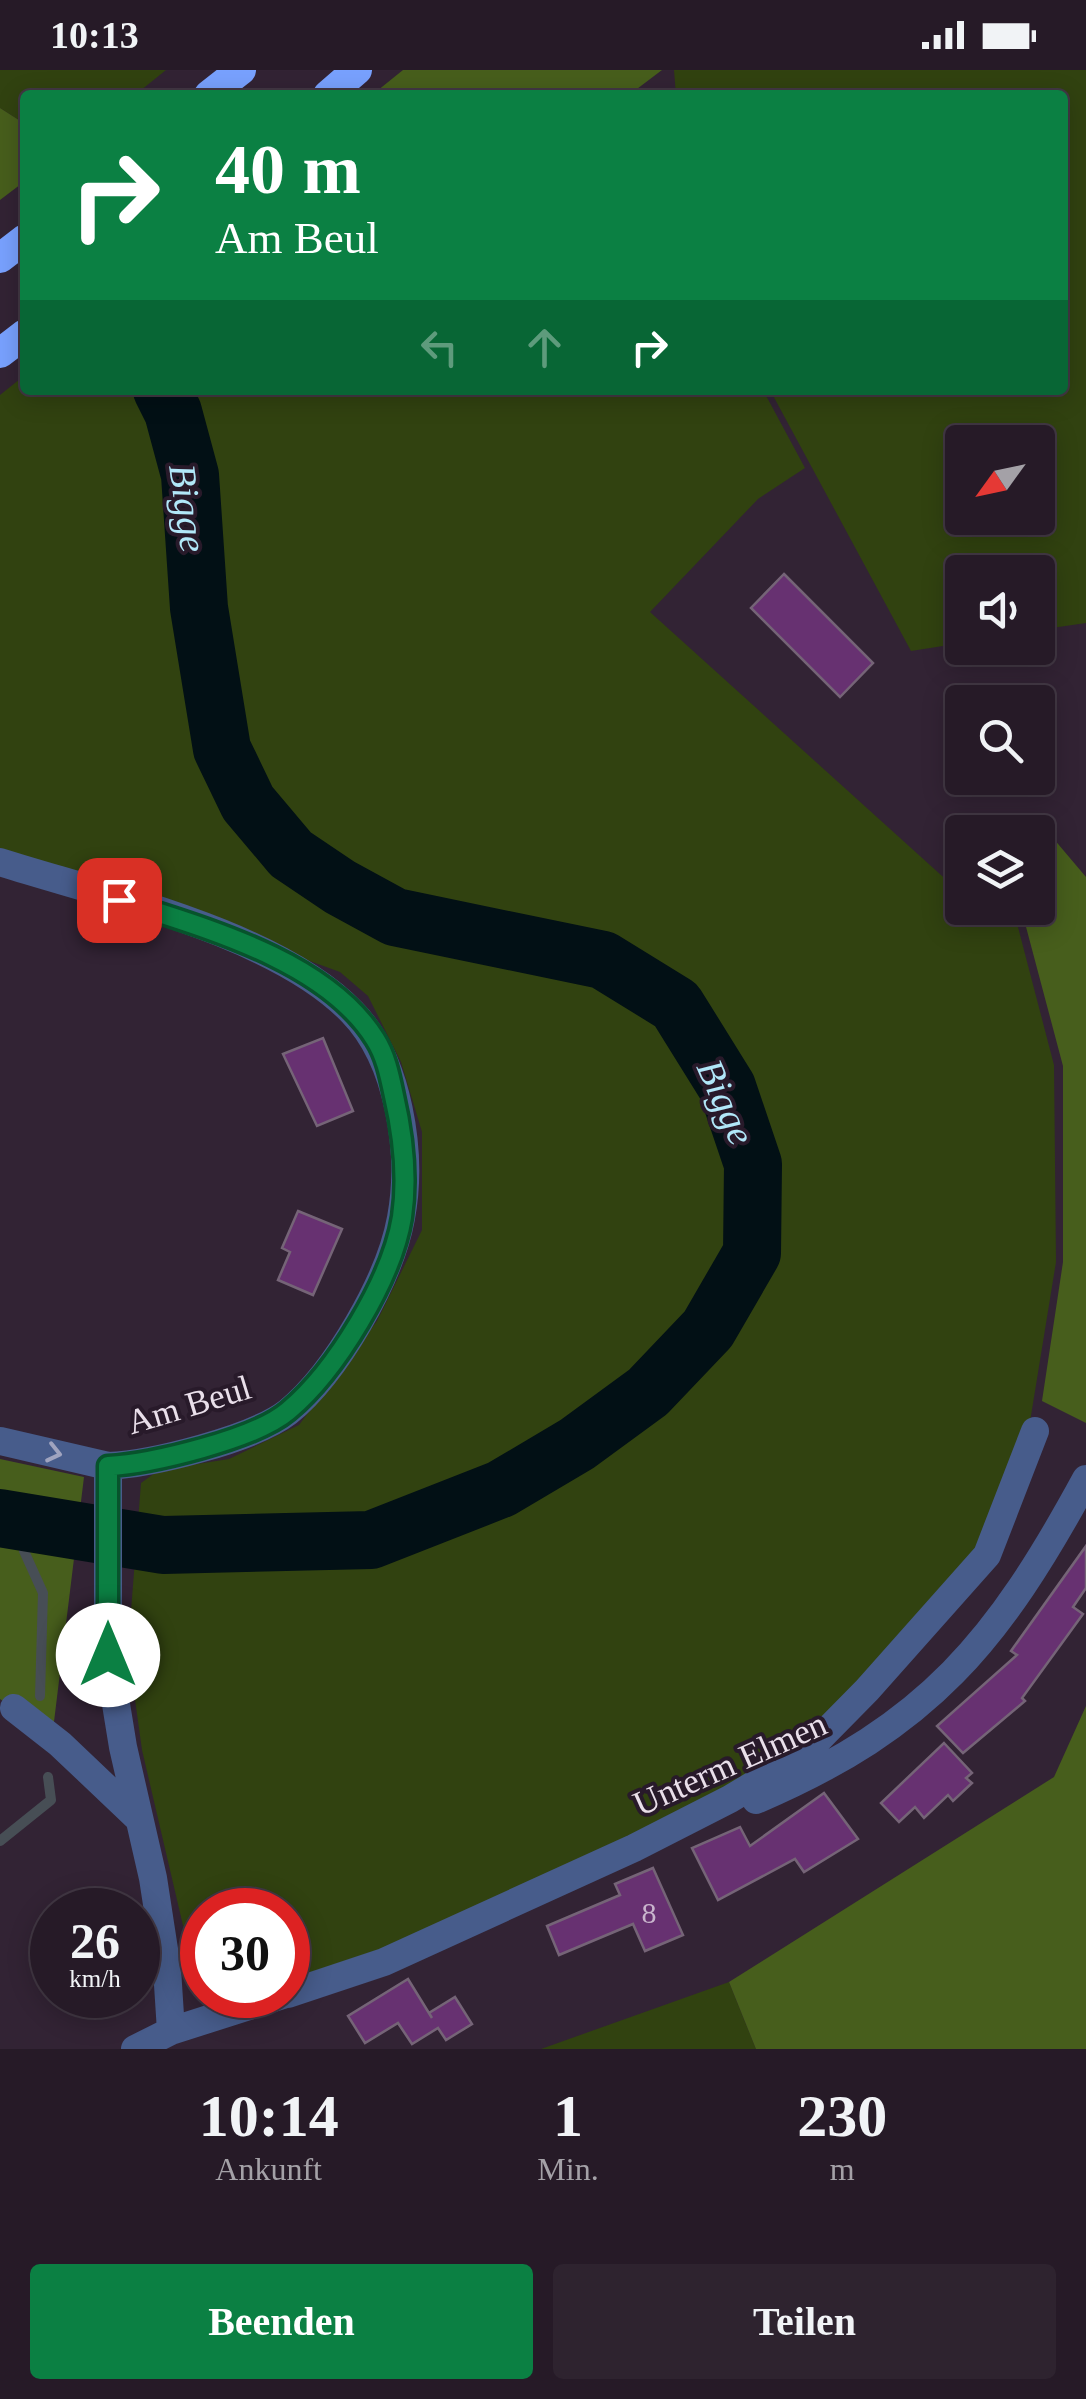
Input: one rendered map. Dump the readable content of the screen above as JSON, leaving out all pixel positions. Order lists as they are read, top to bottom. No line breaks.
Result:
{"streets":{"street":["Am Beul","Unterm Elmen"]},"water":["Bigge"],"house_numbers":["8"],"north":"bottom left","page":{"status":"10:13","turn":["40 m","Am Beul"],"speed":"26 km/h","limit":"30","eta":["10:14","Ankunft","1","Min.","230","m"],"buttons":["Beenden","Teilen"]}}
